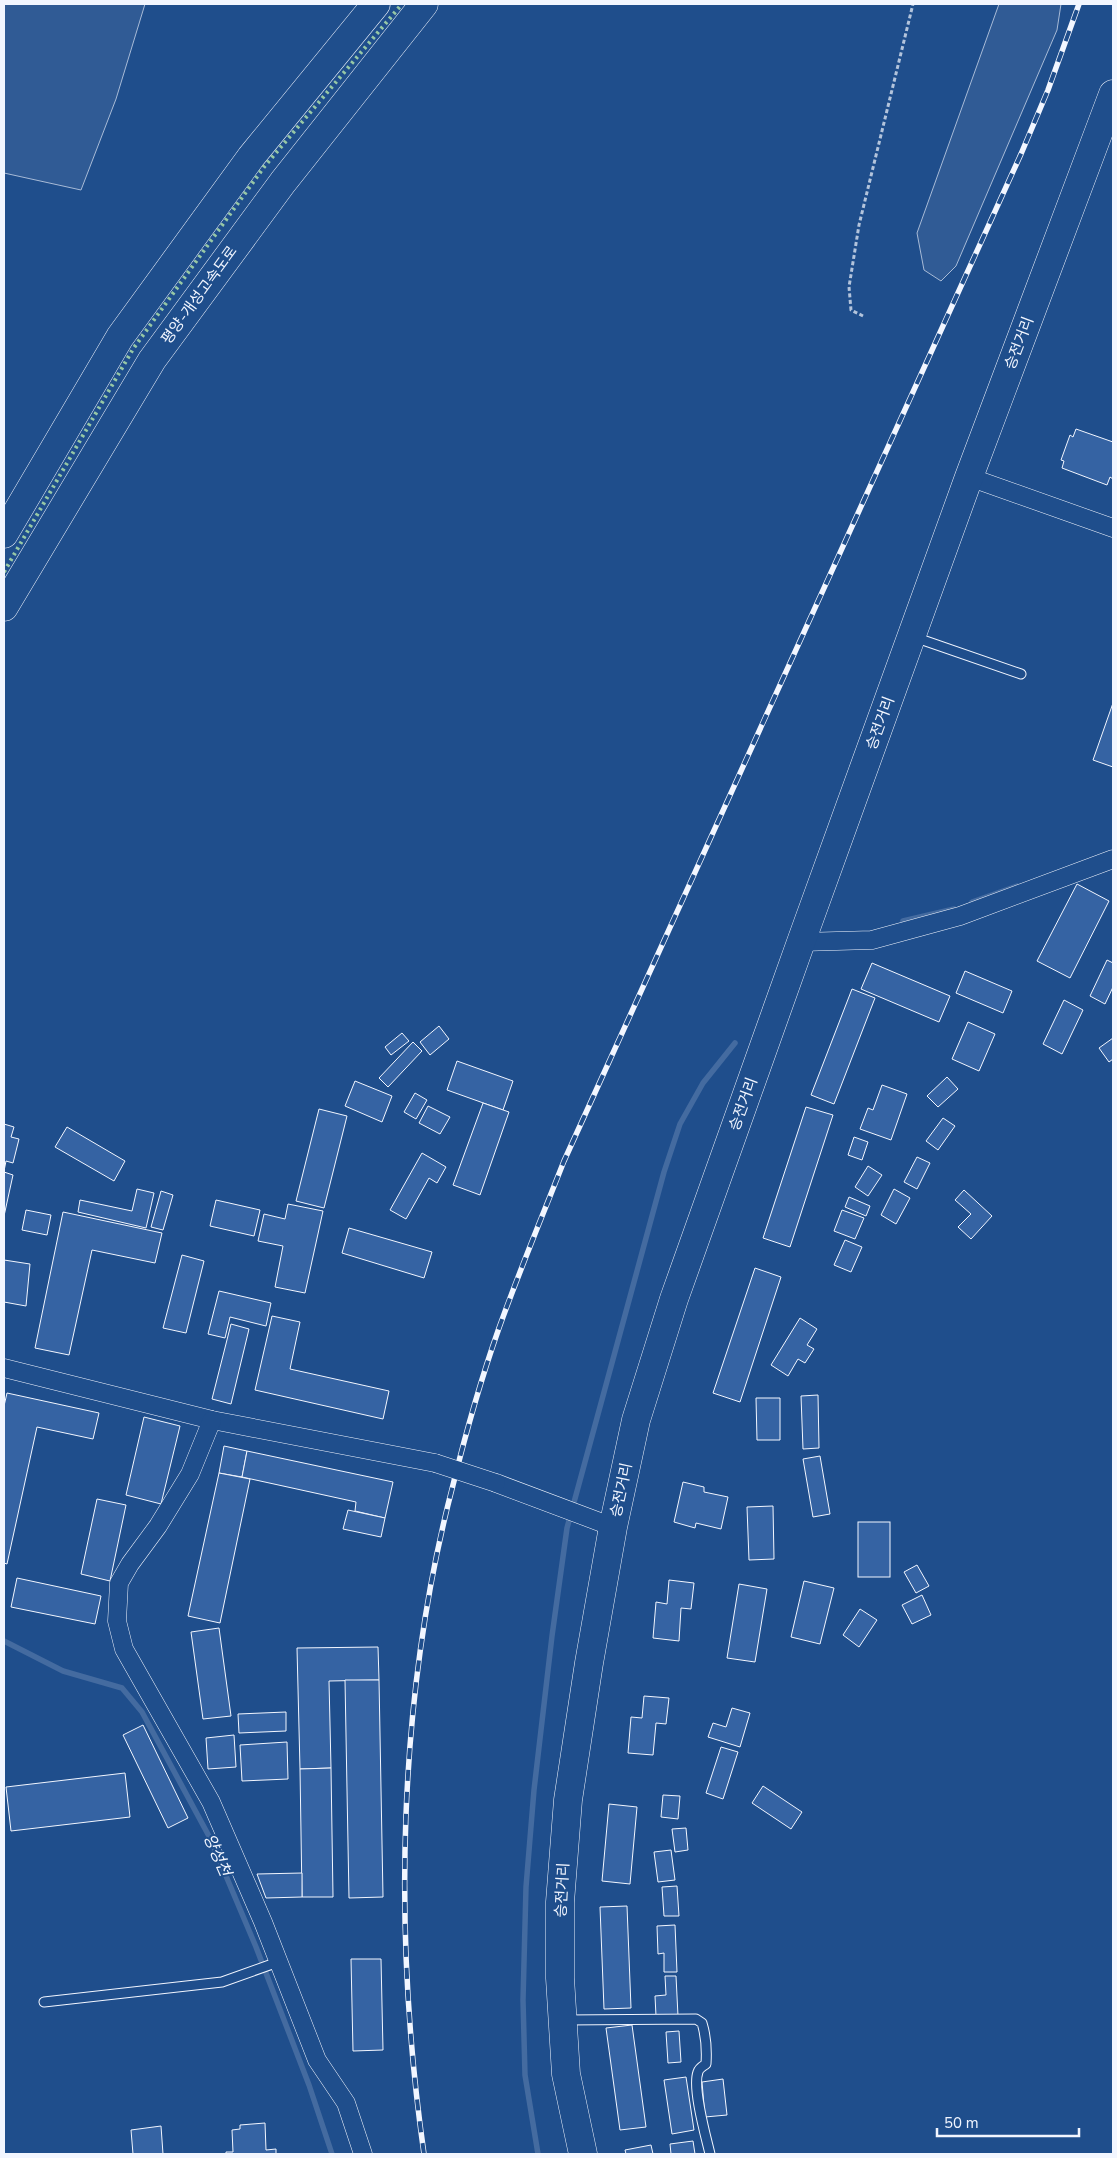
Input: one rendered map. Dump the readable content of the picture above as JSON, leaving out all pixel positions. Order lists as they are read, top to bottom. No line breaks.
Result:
{"streets":{"main road":["평양-개성고속도로","승전거리"]},"water":["양성천"],"scale_bar":"50 m"}
